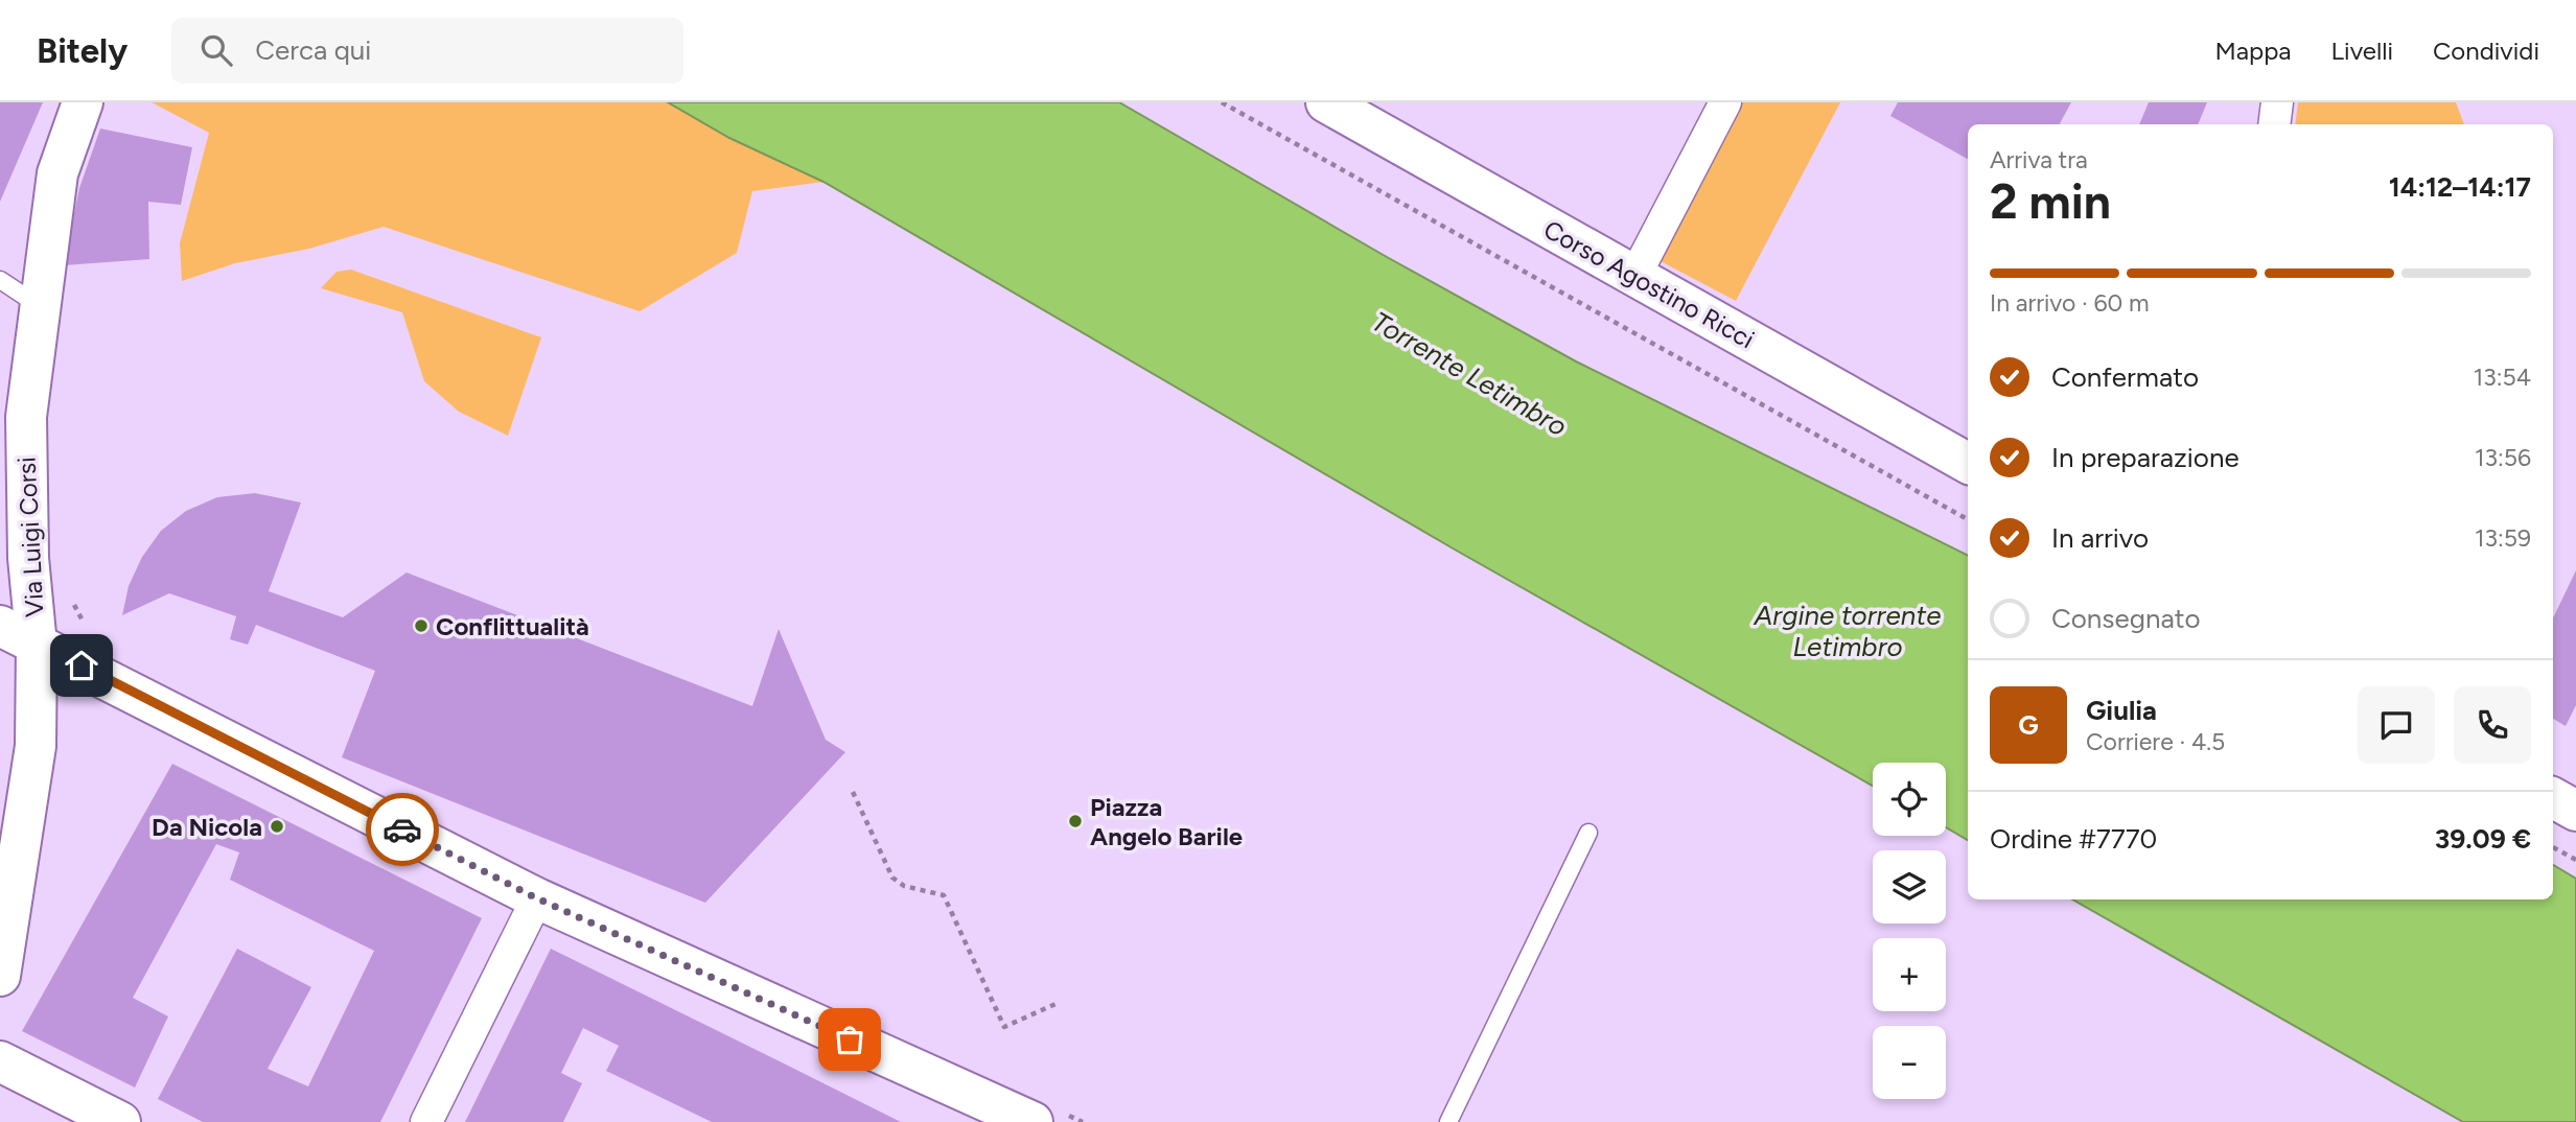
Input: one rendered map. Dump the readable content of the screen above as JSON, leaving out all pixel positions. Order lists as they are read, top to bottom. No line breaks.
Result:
{"streets":{"street":["Corso Agostino Ricci","Via Luigi Corsi"]},"water":["Torrente Letimbro","Argine torrente Letimbro"],"places":["Conflittualità","Piazza Angelo Barile","Da Nicola"],"page":{"header":"Bitely","search":"Cerca qui","nav":["Mappa","Livelli","Condividi"],"heading":["2 min","Arriva tra","14:12–14:17"],"panel":["Giulia","Corriere · 4.5","Ordine #7770","39.09 €"],"bar":"In arrivo · 60 m","list":[["Confermato","13:54"],["In preparazione","13:56"],["In arrivo","13:59"],"Consegnato"],"round":"G","map_buttons":["+","−"]}}
